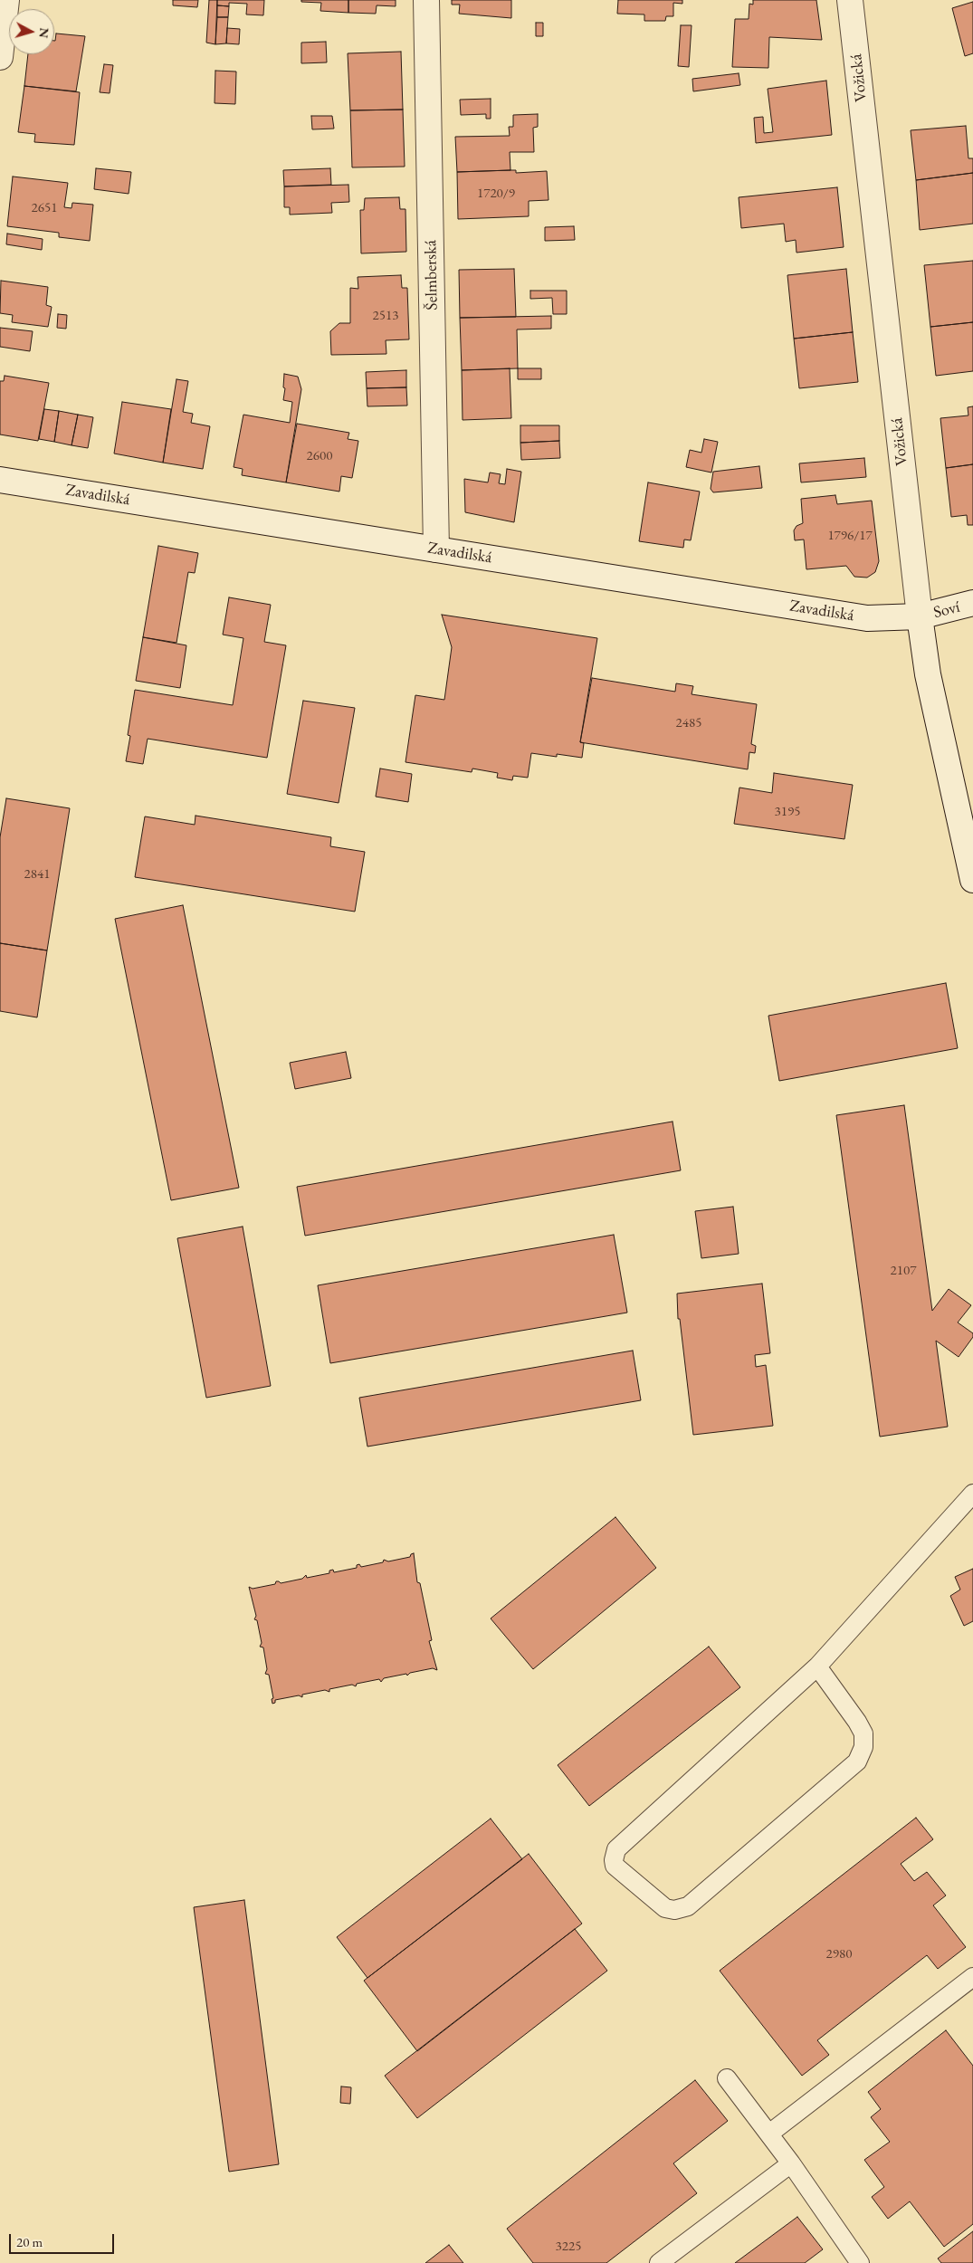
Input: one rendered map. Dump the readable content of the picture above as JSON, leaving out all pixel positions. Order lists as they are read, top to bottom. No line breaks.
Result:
{"streets":{"main road":["Vožická","Šelmberská","Zavadilská","Soví"]},"crossings":[["Vožická","Zavadilská"],["Vožická","Soví"],["Šelmberská","Zavadilská"],["Zavadilská","Soví"]],"house_numbers":["1720/9","2651","2513","2600","1796/17","2485","3195","2841","2107","2980","3225"],"scale_bar":"20 m","north":"right"}
